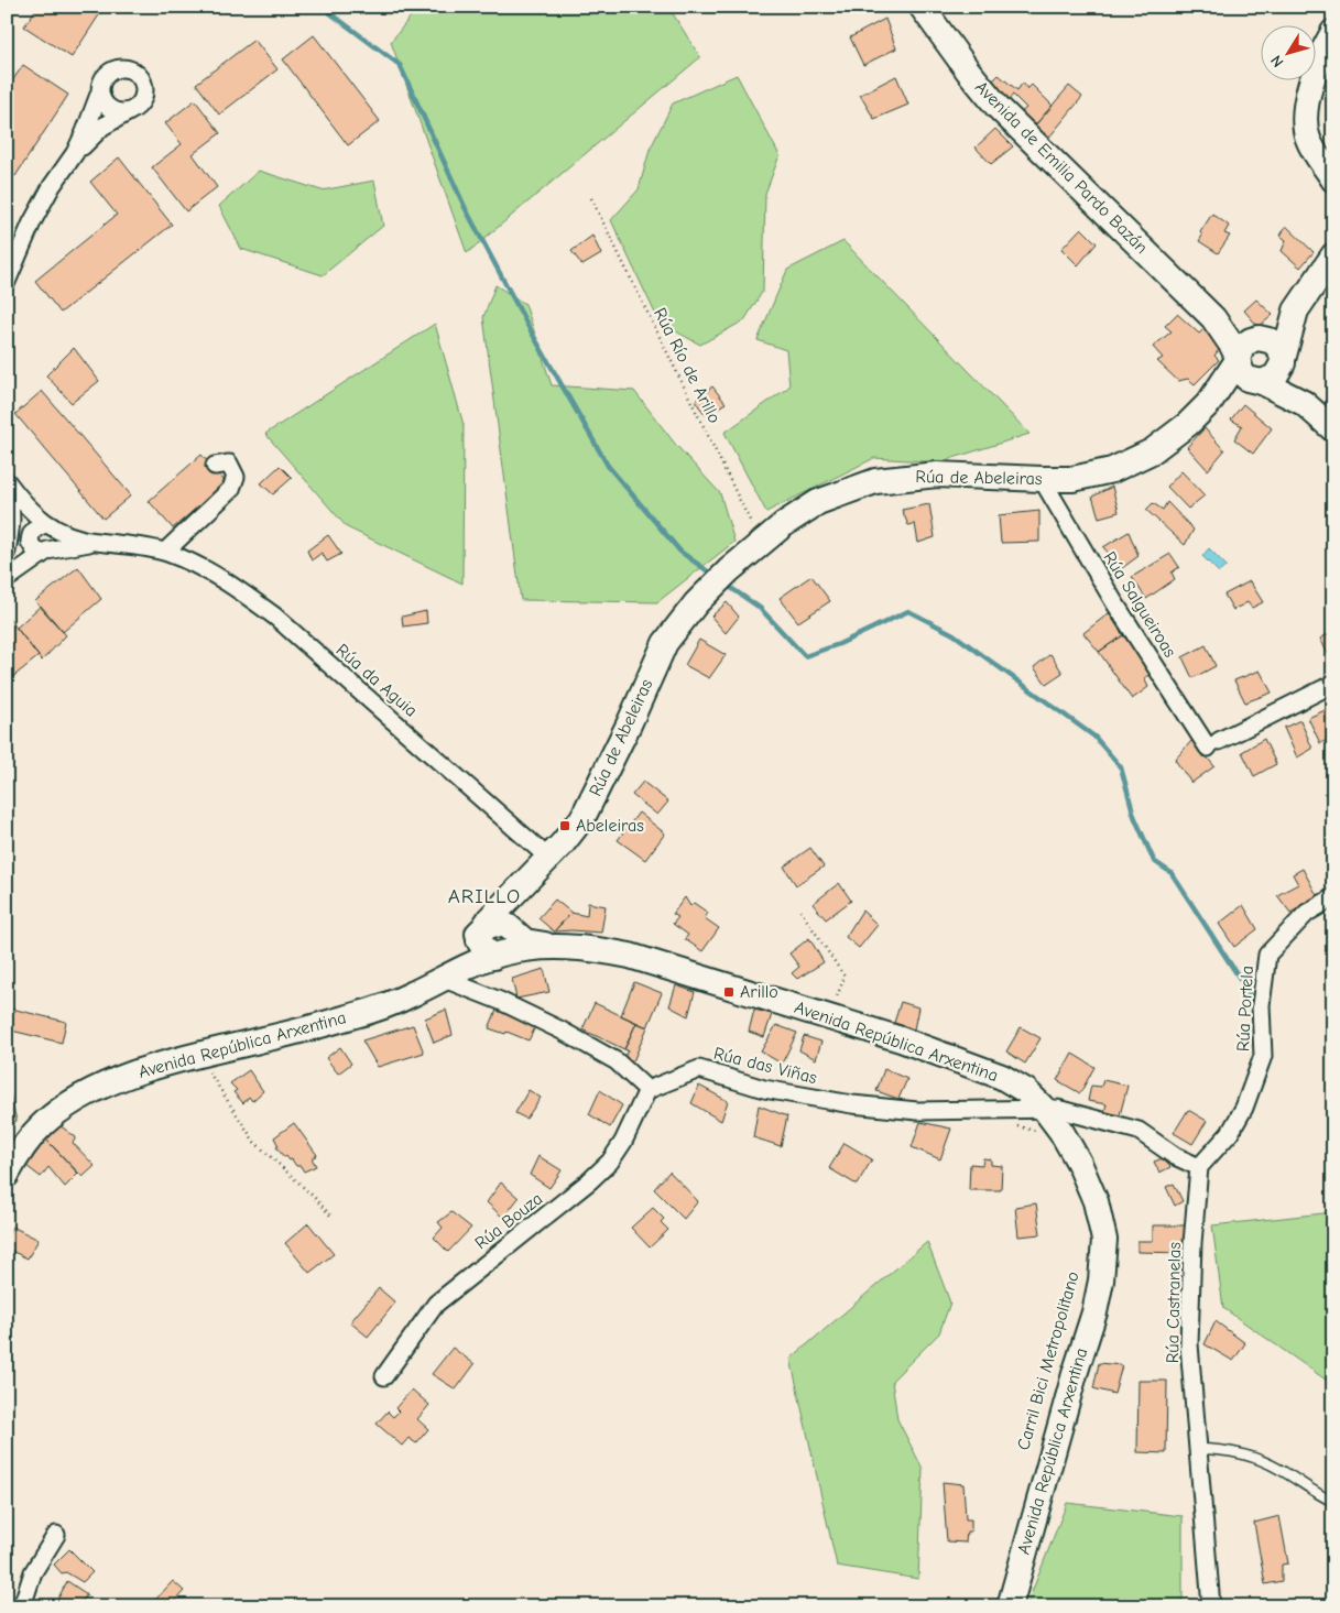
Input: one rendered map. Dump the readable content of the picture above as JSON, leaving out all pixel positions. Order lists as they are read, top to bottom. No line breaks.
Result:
{"streets":{"street":["Avenida de Emilia Pardo Bazán","Rúa de Abeleiras","Rúa Salgueiroas","Rúa da Aguia","Rúa Portela","Avenida República Arxentina","Rúa das Viñas","Rúa Bouza","Rúa Castranelas"],"path":["Rúa Río de Arillo"]},"crossings":[["Avenida de Emilia Pardo Bazán","Rúa de Abeleiras"],["Rúa Río de Arillo","Rúa de Abeleiras"],["Rúa de Abeleiras","Rúa Salgueiroas"],["Rúa de Abeleiras","Rúa da Aguia"],["Rúa de Abeleiras","Avenida República Arxentina"],["Rúa Portela","Rúa Castranelas"],["Avenida República Arxentina","Rúa das Viñas"],["Rúa das Viñas","Rúa Bouza"]],"districts":["ARILLO"],"places":{"transit":["Abeleiras","Arillo"]},"north":"bottom left"}
